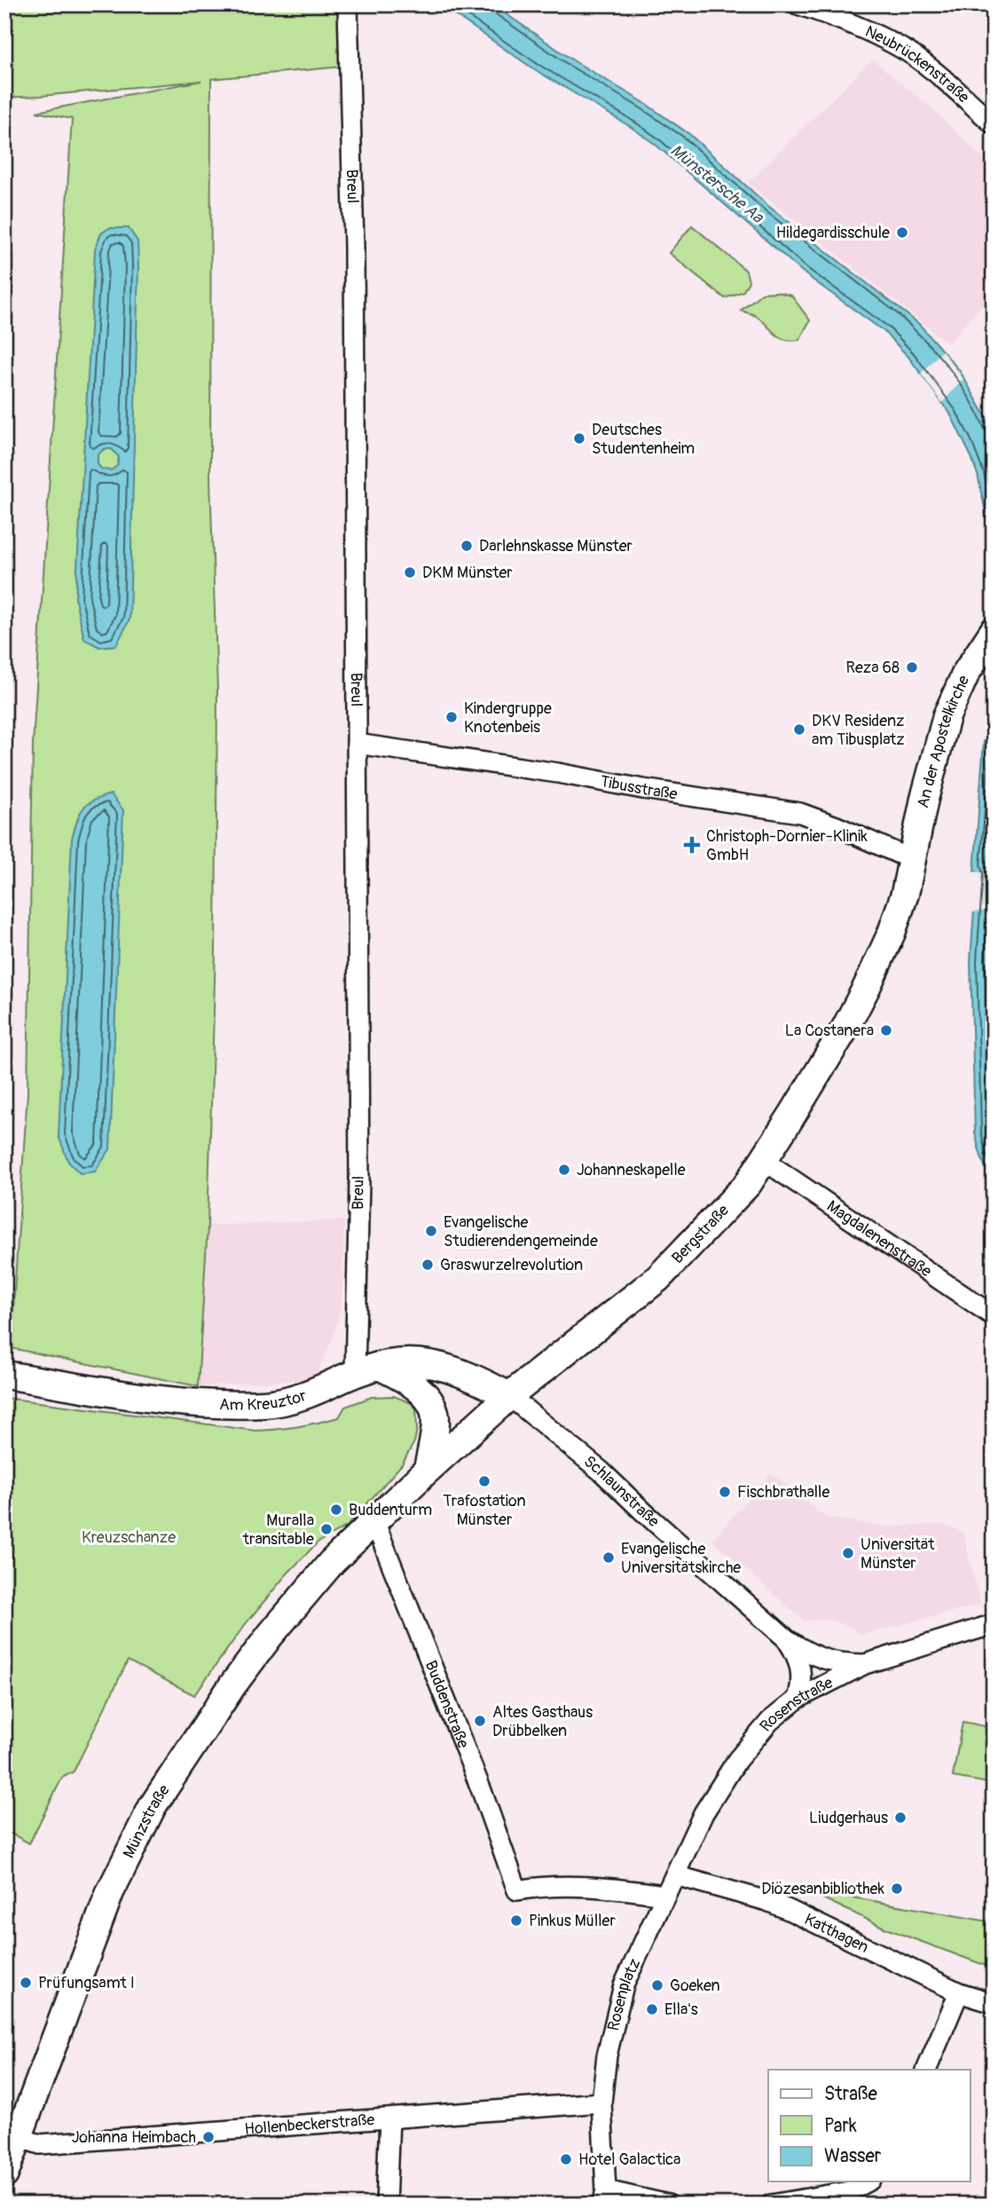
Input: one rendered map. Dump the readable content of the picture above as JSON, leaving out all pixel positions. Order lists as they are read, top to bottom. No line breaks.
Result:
{"streets":{"main road":["An der Apostelkirche","Bergstraße","Am Kreuztor","Münzstraße"],"street":["Neubrückenstraße","Breul","Tibusstraße","Magdalenenstraße","Schlaunstraße","Buddenstraße","Rosenstraße","Katthagen","Rosenplatz","Hollenbeckerstraße"]},"crossings":[["Breul","Tibusstraße"],["Breul","Am Kreuztor"],["An der Apostelkirche","Tibusstraße"],["An der Apostelkirche","Bergstraße"],["Tibusstraße","Bergstraße"],["Bergstraße","Magdalenenstraße"],["Bergstraße","Am Kreuztor"],["Bergstraße","Schlaunstraße"],["Bergstraße","Buddenstraße"],["Bergstraße","Münzstraße"],["Am Kreuztor","Schlaunstraße"],["Schlaunstraße","Rosenstraße"],["Buddenstraße","Münzstraße"],["Buddenstraße","Rosenplatz"],["Rosenstraße","Katthagen"],["Rosenstraße","Rosenplatz"],["Münzstraße","Hollenbeckerstraße"],["Katthagen","Rosenplatz"],["Rosenplatz","Hollenbeckerstraße"]],"water":["Münstersche Aa"],"parks":["Kreuzschanze"],"places":{"other":["Hildegardisschule","Deutsches Studentenheim","Darlehnskasse Münster","DKM Münster","Reza 68","Kindergruppe Knotenbeis","DKV Residenz am Tibusplatz","La Costanera","Johanneskapelle","Evangelische Studierendengemeinde","Graswurzelrevolution","Trafostation Münster","Fischbrathalle","Buddenturm","Muralla transitable","Universität Münster","Evangelische Universitätskirche","Altes Gasthaus Drübbelken","Liudgerhaus","Diözesanbibliothek","Pinkus Müller","Prüfungsamt I","Goeken","Ella's","Johanna Heimbach","Hotel Galactica"],"health":["Christoph-Dornier-Klinik GmbH"]},"legend":["Straße","Park","Wasser"]}
